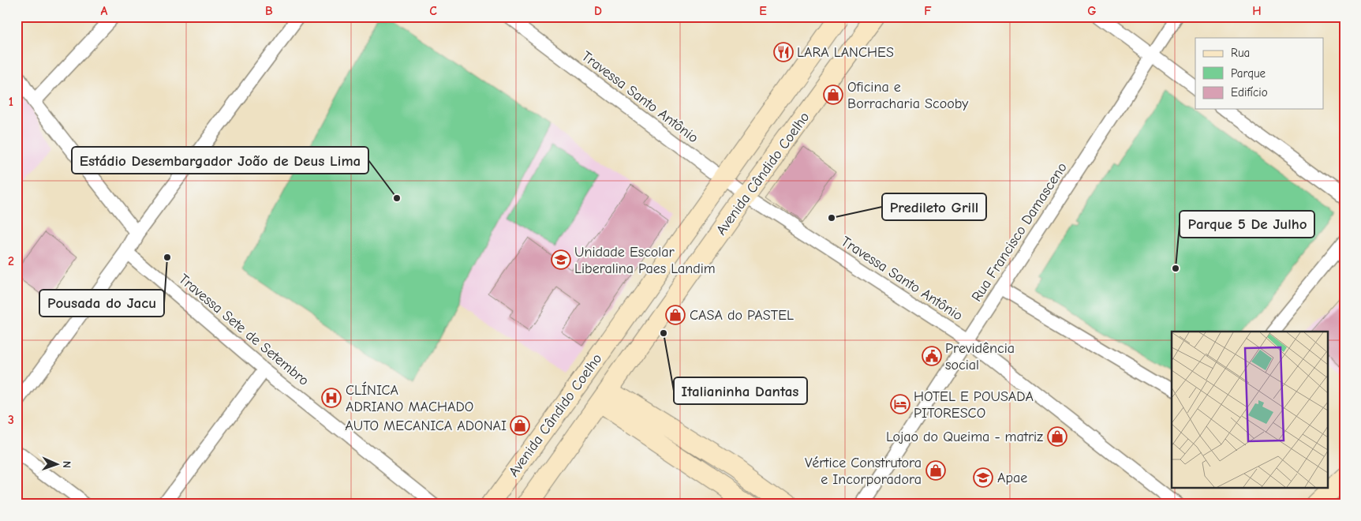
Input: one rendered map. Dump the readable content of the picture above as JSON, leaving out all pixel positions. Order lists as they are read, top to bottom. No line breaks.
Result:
{"streets":{"main road":["Avenida Cândido Coelho"],"street":["Travessa Santo Antônio","Rua Francisco Damasceno","Travessa Sete de Setembro"]},"crossings":[["Travessa Santo Antônio","Avenida Cândido Coelho"],["Travessa Santo Antônio","Rua Francisco Damasceno"]],"places":{"restaurant":["LARA LANCHES"],"shop":["Oficina e Borracharia Scooby","CASA do PASTEL","AUTO MECANICA ADONAI","Lojao do Queima - matriz","Vértice Construtora e Incorporadora"],"other":["Estádio Desembargador João de Deus Lima","Predileto Grill","Pousada do Jacu","Parque 5 De Julho","Italianinha Dantas"],"school or university":["Unidade Escolar Liberalina Paes Landim","Apae"],"public building":["Previdência social"],"hospital":["CLÍNICA ADRIANO MACHADO"],"hotel":["HOTEL E POUSADA PITORESCO"]},"legend":["Rua","Parque","Edifício"],"north":"right","grid":{"columns":["A","B","C","D","E","F","G","H"],"rows":["1","2","3"]}}
